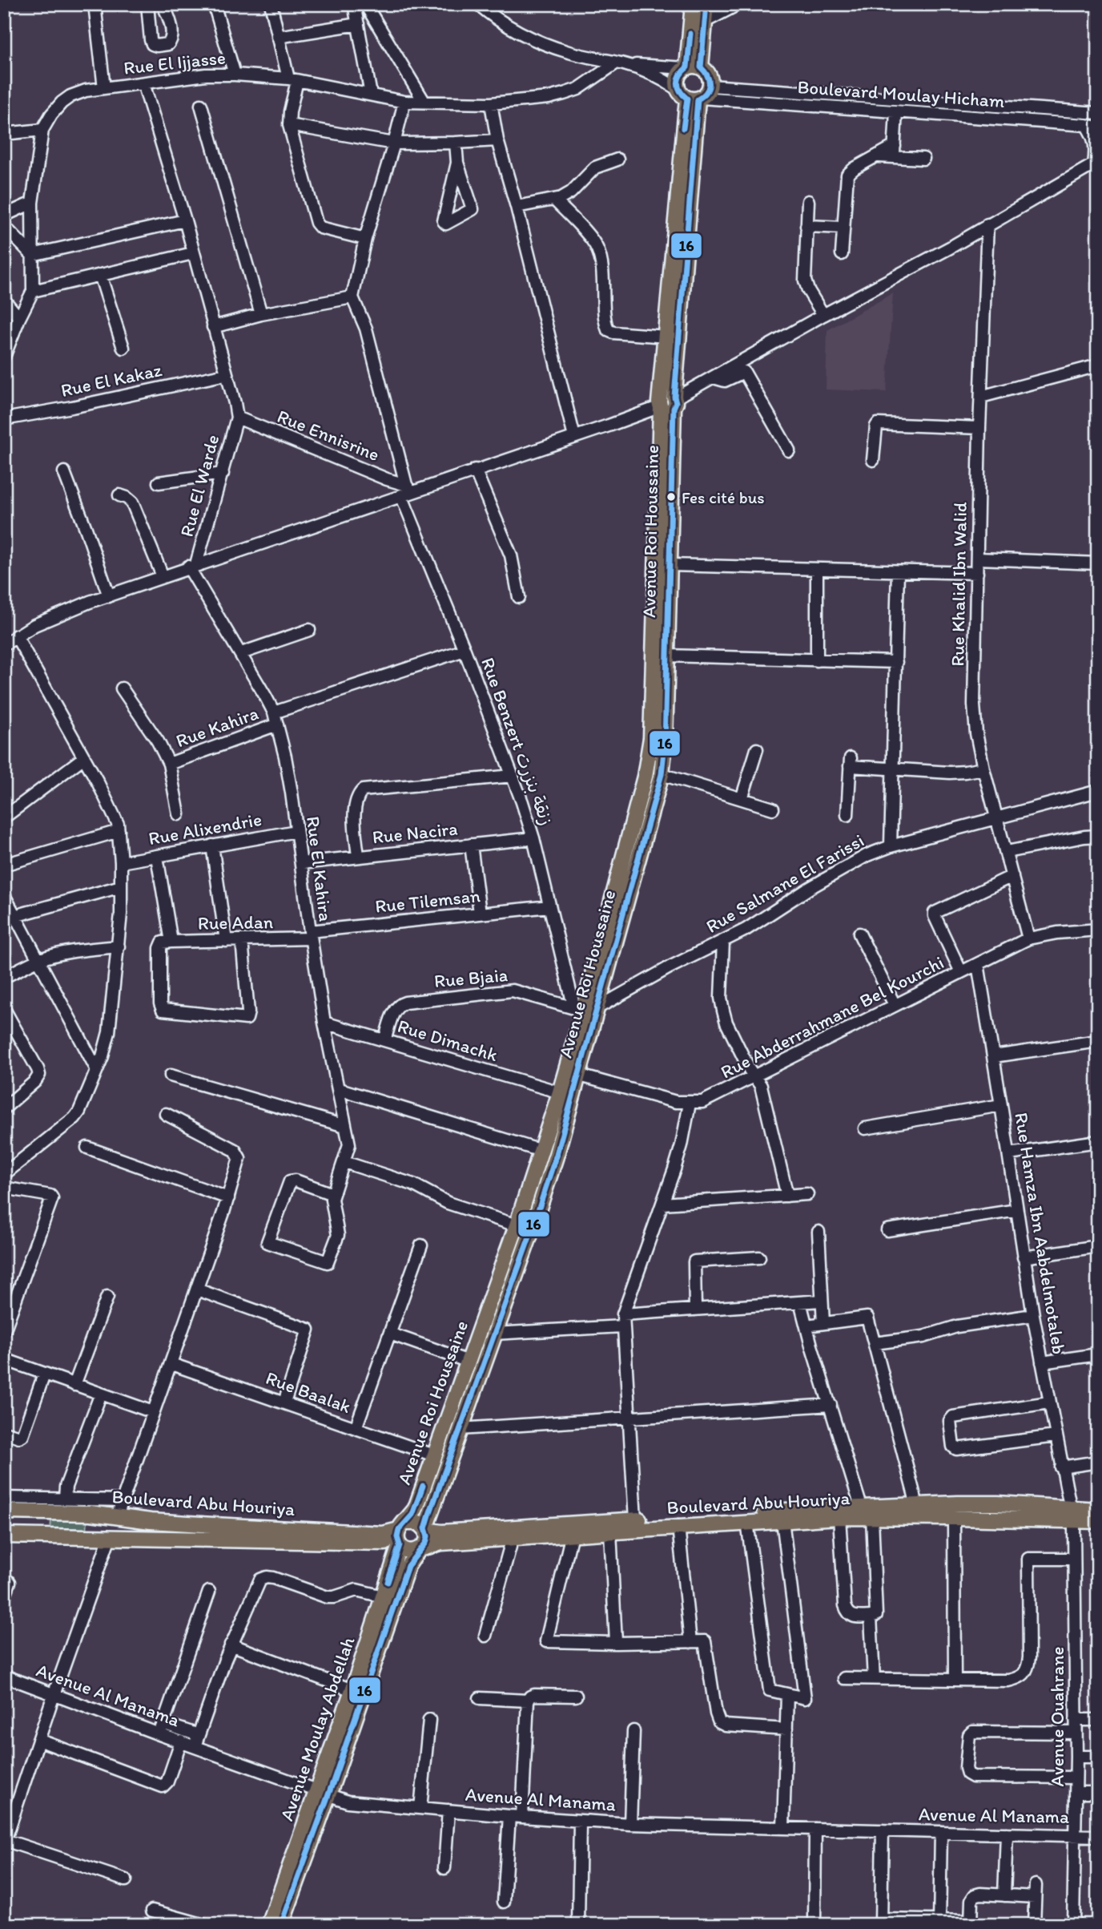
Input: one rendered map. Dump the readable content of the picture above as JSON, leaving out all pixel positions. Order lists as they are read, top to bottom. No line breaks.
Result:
{"streets":{"main road":["Avenue Roi Houssaine","Boulevard Abu Houriya","Avenue Moulay Abdellah"],"street":["Rue El Ijjasse","Boulevard Moulay Hicham","Rue El Kakaz","Rue Ennisrine","Rue El Warde","Rue Khalid Ibn Walid","Rue Kahira","Rue Benzert زنقة بنزرت","Rue Alixendrie","Rue Nacira","Rue El Kahira","Rue Salmane El Farissi","Rue Tilemsan","Rue Adan","Rue Bjaia","Rue Abderrahmane Bel Kourchi","Rue Dimachk","Rue Hamza Ibn Aabdelmotaleb","Rue Baalak","Avenue Al Manama","Avenue Ouahrane"]},"crossings":[["Boulevard Moulay Hicham","Avenue Roi Houssaine"],["Rue Ennisrine","Rue El Warde"],["Rue Ennisrine","Rue Benzert زنقة بنزرت"],["Rue El Warde","Rue El Kahira"],["Avenue Roi Houssaine","Rue Benzert زنقة بنزرت"],["Avenue Roi Houssaine","Rue Salmane El Farissi"],["Avenue Roi Houssaine","Rue Bjaia"],["Avenue Roi Houssaine","Rue Abderrahmane Bel Kourchi"],["Avenue Roi Houssaine","Rue Dimachk"],["Avenue Roi Houssaine","Rue Baalak"],["Avenue Roi Houssaine","Boulevard Abu Houriya"],["Avenue Roi Houssaine","Avenue Moulay Abdellah"],["Rue Khalid Ibn Walid","Rue Salmane El Farissi"],["Rue Khalid Ibn Walid","Rue Abderrahmane Bel Kourchi"],["Rue Kahira","Rue El Kahira"],["Rue Benzert زنقة بنزرت","Rue Nacira"],["Rue Benzert زنقة بنزرت","Rue Tilemsan"],["Rue Benzert زنقة بنزرت","Rue Bjaia"],["Rue Alixendrie","Rue El Kahira"],["Rue Nacira","Rue El Kahira"],["Rue El Kahira","Rue Tilemsan"],["Rue El Kahira","Rue Adan"],["Rue El Kahira","Rue Dimachk"],["Rue Tilemsan","Rue Adan"],["Rue Bjaia","Rue Dimachk"],["Rue Abderrahmane Bel Kourchi","Rue Hamza Ibn Aabdelmotaleb"],["Rue Hamza Ibn Aabdelmotaleb","Boulevard Abu Houriya"],["Rue Hamza Ibn Aabdelmotaleb","Avenue Ouahrane"],["Boulevard Abu Houriya","Avenue Ouahrane"],["Boulevard Abu Houriya","Avenue Moulay Abdellah"],["Avenue Al Manama","Avenue Ouahrane"],["Avenue Al Manama","Avenue Moulay Abdellah"]],"places":["Fes cité bus"],"lines":["transit line 16"]}
